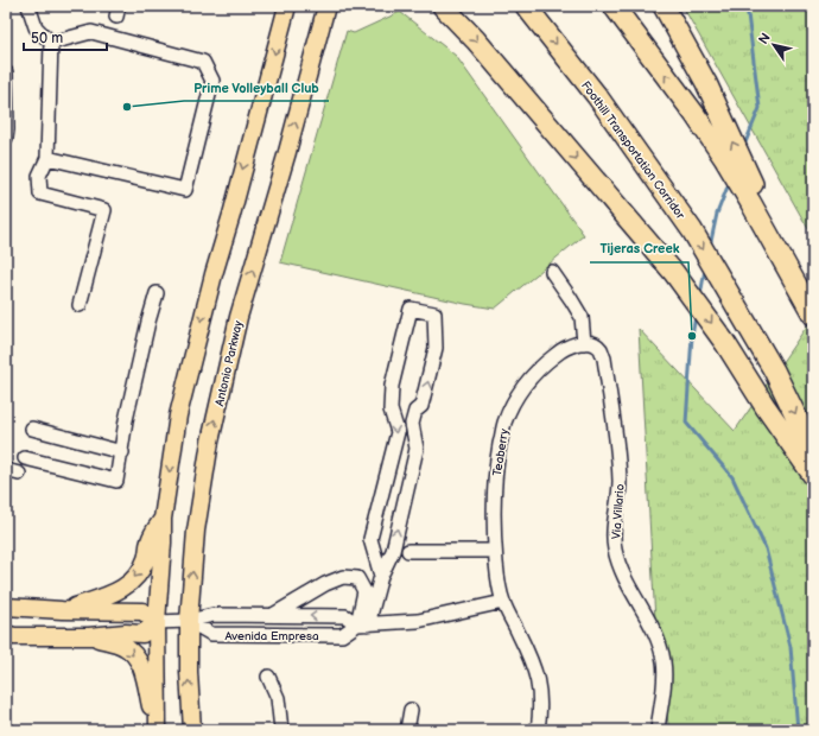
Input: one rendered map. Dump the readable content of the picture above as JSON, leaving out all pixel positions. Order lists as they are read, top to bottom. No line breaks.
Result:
{"streets":{"highway":["Foothill Transportation Corridor"],"main road":["Antonio Parkway","Avenida Empresa"],"street":["Teaberry","Via Villario"]},"crossings":[["Antonio Parkway","Avenida Empresa"],["Teaberry","Via Villario"],["Teaberry","Avenida Empresa"]],"places":["Prime Volleyball Club","Tijeras Creek"],"scale_bar":"50 m","north":"top left"}
